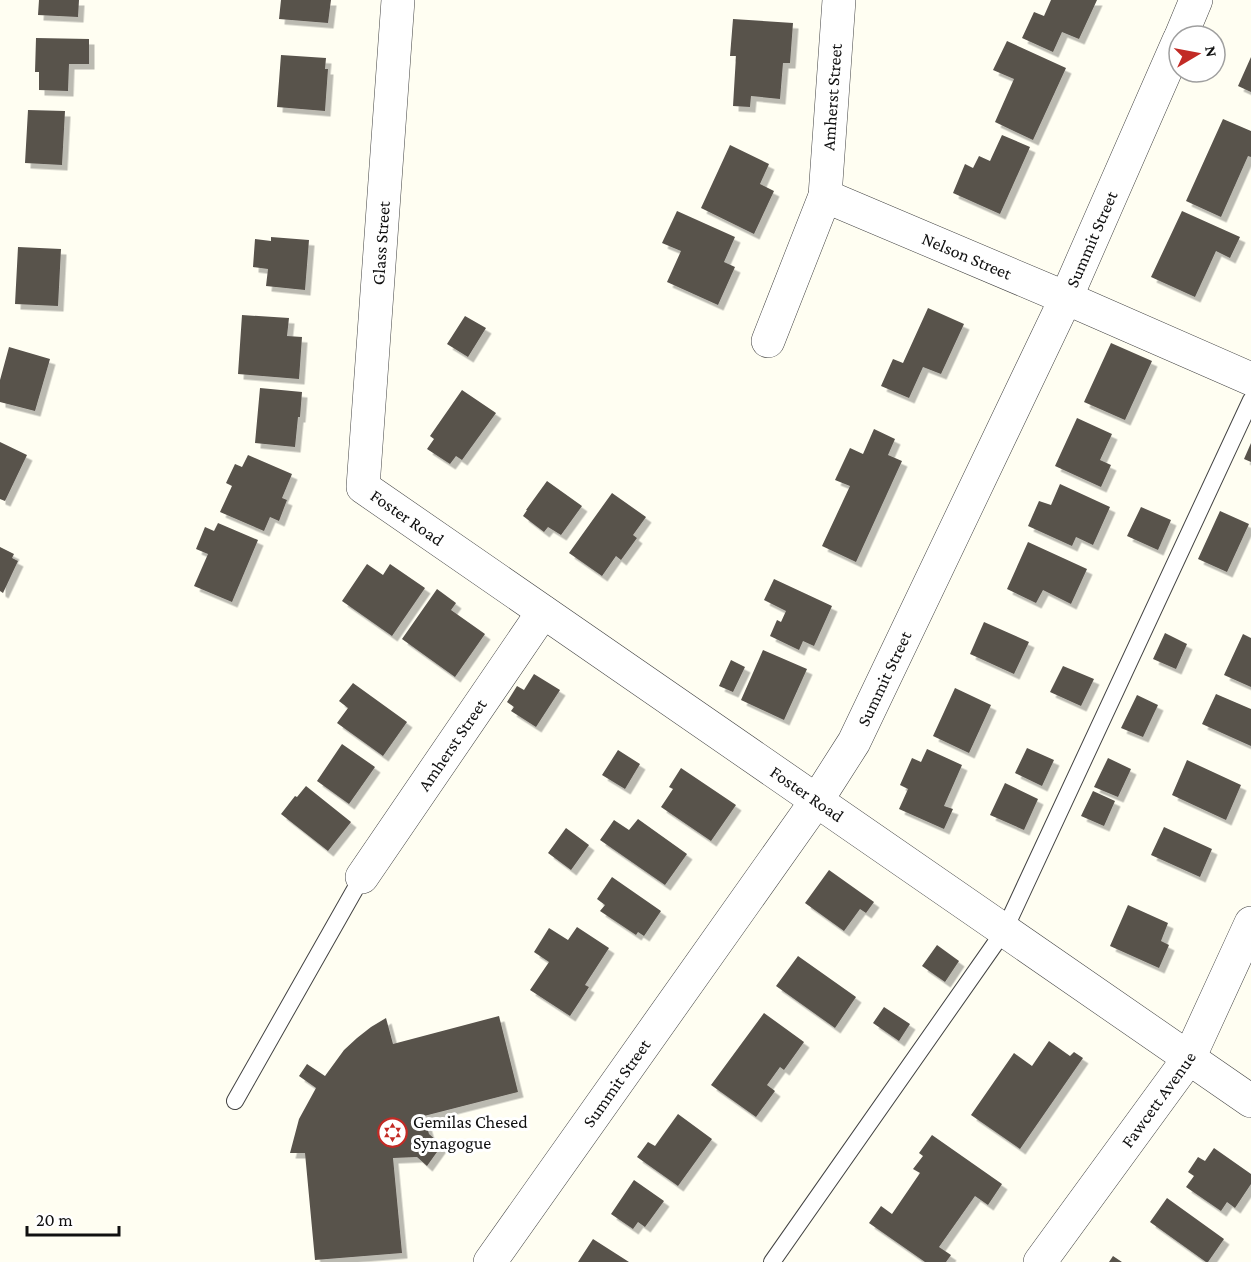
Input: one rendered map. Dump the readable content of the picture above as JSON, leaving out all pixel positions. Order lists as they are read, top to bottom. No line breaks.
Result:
{"streets":{"street":["Amherst Street","Summit Street","Glass Street","Nelson Street","Foster Road","Fawcett Avenue"]},"crossings":[["Amherst Street","Nelson Street"],["Amherst Street","Foster Road"],["Summit Street","Nelson Street"],["Summit Street","Foster Road"],["Glass Street","Foster Road"],["Foster Road","Fawcett Avenue"]],"places":{"synagogue":["Gemilas Chesed Synagogue"]},"scale_bar":"20 m","north":"right"}
